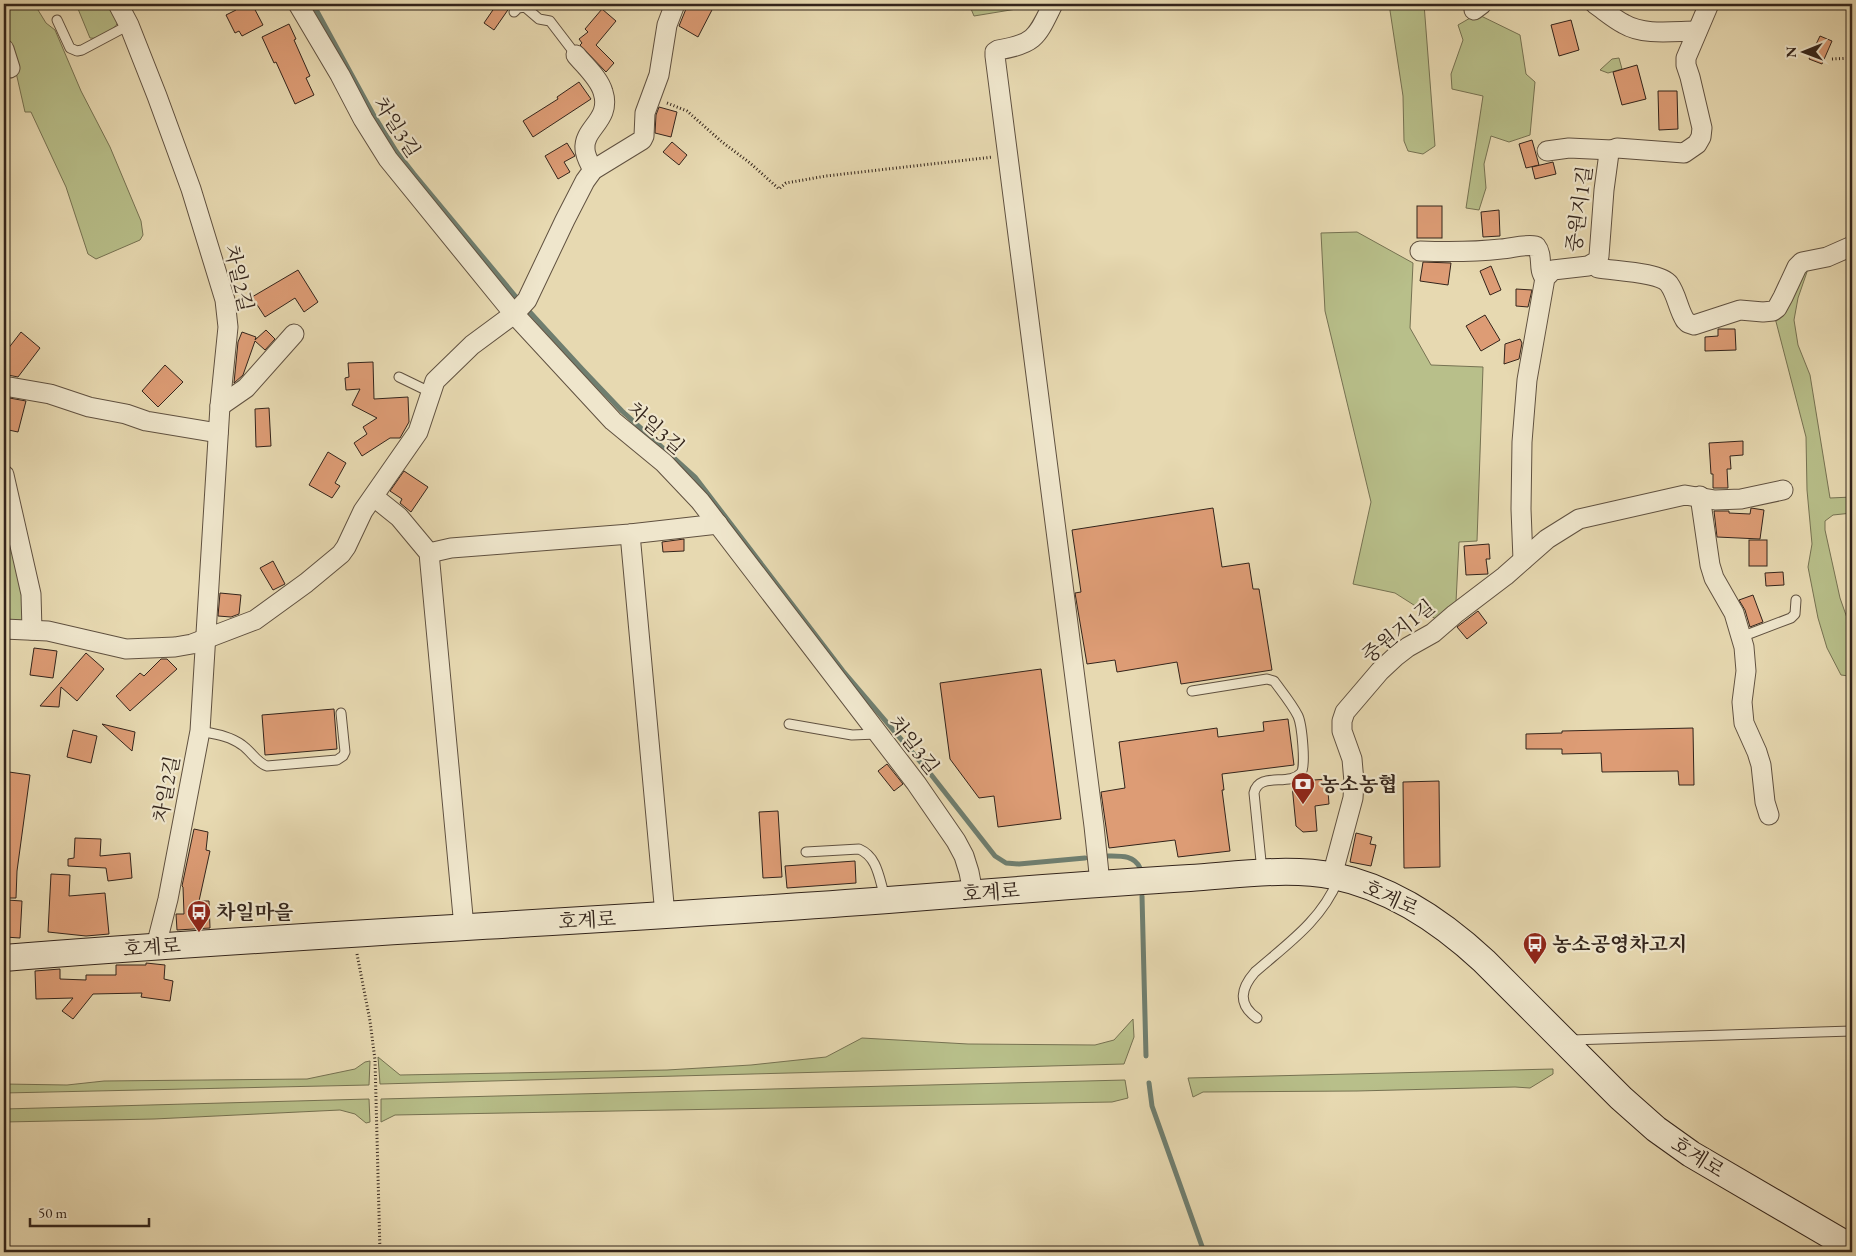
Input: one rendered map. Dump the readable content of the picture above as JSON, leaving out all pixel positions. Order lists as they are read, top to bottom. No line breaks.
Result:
{"streets":{"street":["차일3길","중원지1길","차일2길","호계로"]},"crossings":[["차일3길","호계로"],["중원지1길","호계로"],["차일2길","호계로"]],"places":{"bank":["농소농협"],"bus stop":["차일마을","농소공영차고지"]},"scale_bar":"50 m","north":"left"}
